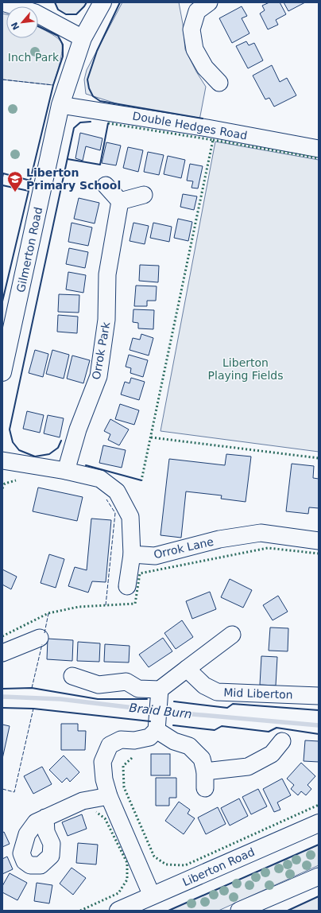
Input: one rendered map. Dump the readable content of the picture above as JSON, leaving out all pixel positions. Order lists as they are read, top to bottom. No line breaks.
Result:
{"streets":{"main road":["Gilmerton Road","Liberton Road"],"street":["Double Hedges Road","Orrok Park","Orrok Lane","Mid Liberton"]},"crossings":[["Double Hedges Road","Gilmerton Road"]],"water":["Braid Burn"],"parks":["Inch Park","Liberton Playing Fields"],"places":{"school or university":["Liberton Primary School"]},"north":"bottom left"}
